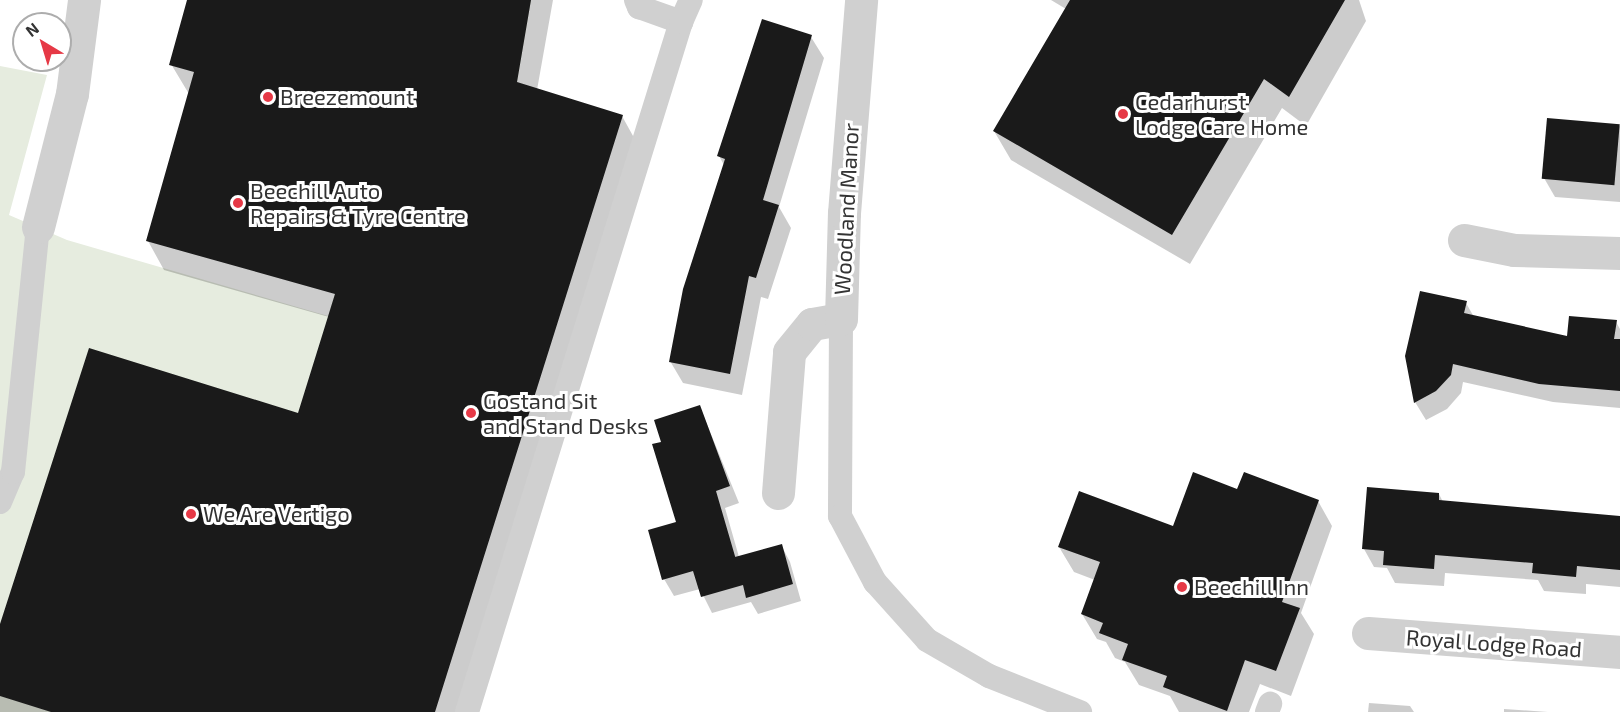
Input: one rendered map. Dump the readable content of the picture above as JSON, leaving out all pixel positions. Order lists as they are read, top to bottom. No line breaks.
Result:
{"streets":{"street":["Woodland Manor","Royal Lodge Road"]},"places":["Breezemount","Cedarhurst Lodge Care Home","Beechill Auto Repairs & Tyre Centre","Gostand Sit and Stand Desks","We Are Vertigo","Beechill Inn"],"north":"top left"}
